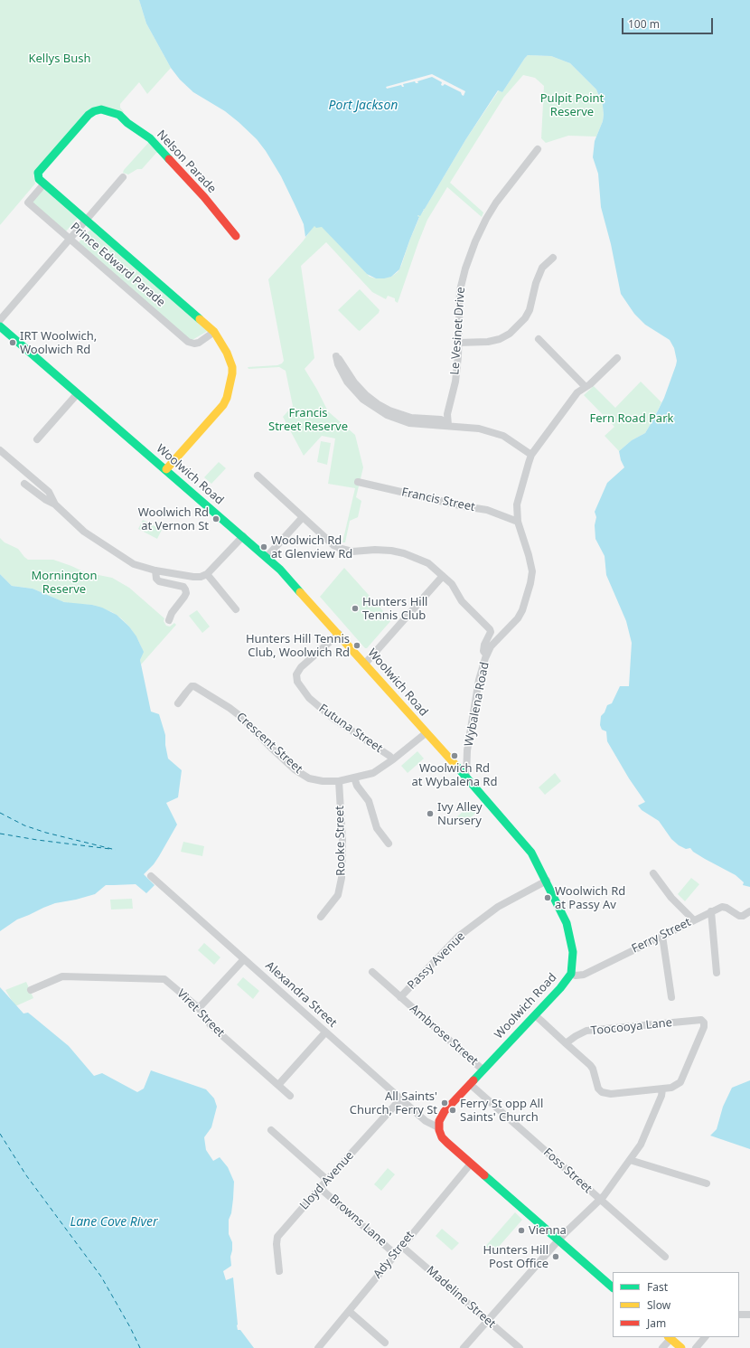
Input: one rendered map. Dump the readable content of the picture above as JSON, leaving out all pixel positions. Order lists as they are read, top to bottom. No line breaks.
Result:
{"streets":{"street":["Nelson Parade","Prince Edward Parade","Le Vesinet Drive","Woolwich Road","Francis Street","Wybalena Road","Futuna Street","Crescent Street","Rooke Street","Ferry Street","Passy Avenue","Alexandra Street","Viret Street","Toocooya Lane","Ambrose Street","Foss Street","Lloyd Avenue","Browns Lane","Ady Street","Madeline Street"]},"crossings":[["Nelson Parade","Prince Edward Parade"],["Prince Edward Parade","Woolwich Road"],["Woolwich Road","Wybalena Road"],["Woolwich Road","Futuna Street"],["Woolwich Road","Crescent Street"],["Woolwich Road","Ferry Street"],["Woolwich Road","Passy Avenue"],["Woolwich Road","Alexandra Street"],["Woolwich Road","Ambrose Street"],["Woolwich Road","Foss Street"],["Francis Street","Wybalena Road"],["Futuna Street","Crescent Street"],["Crescent Street","Rooke Street"],["Passy Avenue","Ambrose Street"],["Alexandra Street","Lloyd Avenue"],["Lloyd Avenue","Browns Lane"],["Browns Lane","Ady Street"],["Ady Street","Madeline Street"]],"water":["Port Jackson","Lane Cove River"],"parks":["Kellys Bush","Pulpit Point Reserve","Francis Street Reserve","Fern Road Park","Mornington Reserve"],"places":["IRT Woolwich, Woolwich Rd","Woolwich Rd at Vernon St","Woolwich Rd at Glenview Rd","Hunters Hill Tennis Club","Hunters Hill Tennis Club, Woolwich Rd","Woolwich Rd at Wybalena Rd","Ivy Alley Nursery","Woolwich Rd at Passy Av","All Saints' Church, Ferry St","Ferry St opp All Saints' Church","Vienna","Hunters Hill Post Office"],"legend":["Fast","Slow","Jam"],"scale_bar":"100 m"}
